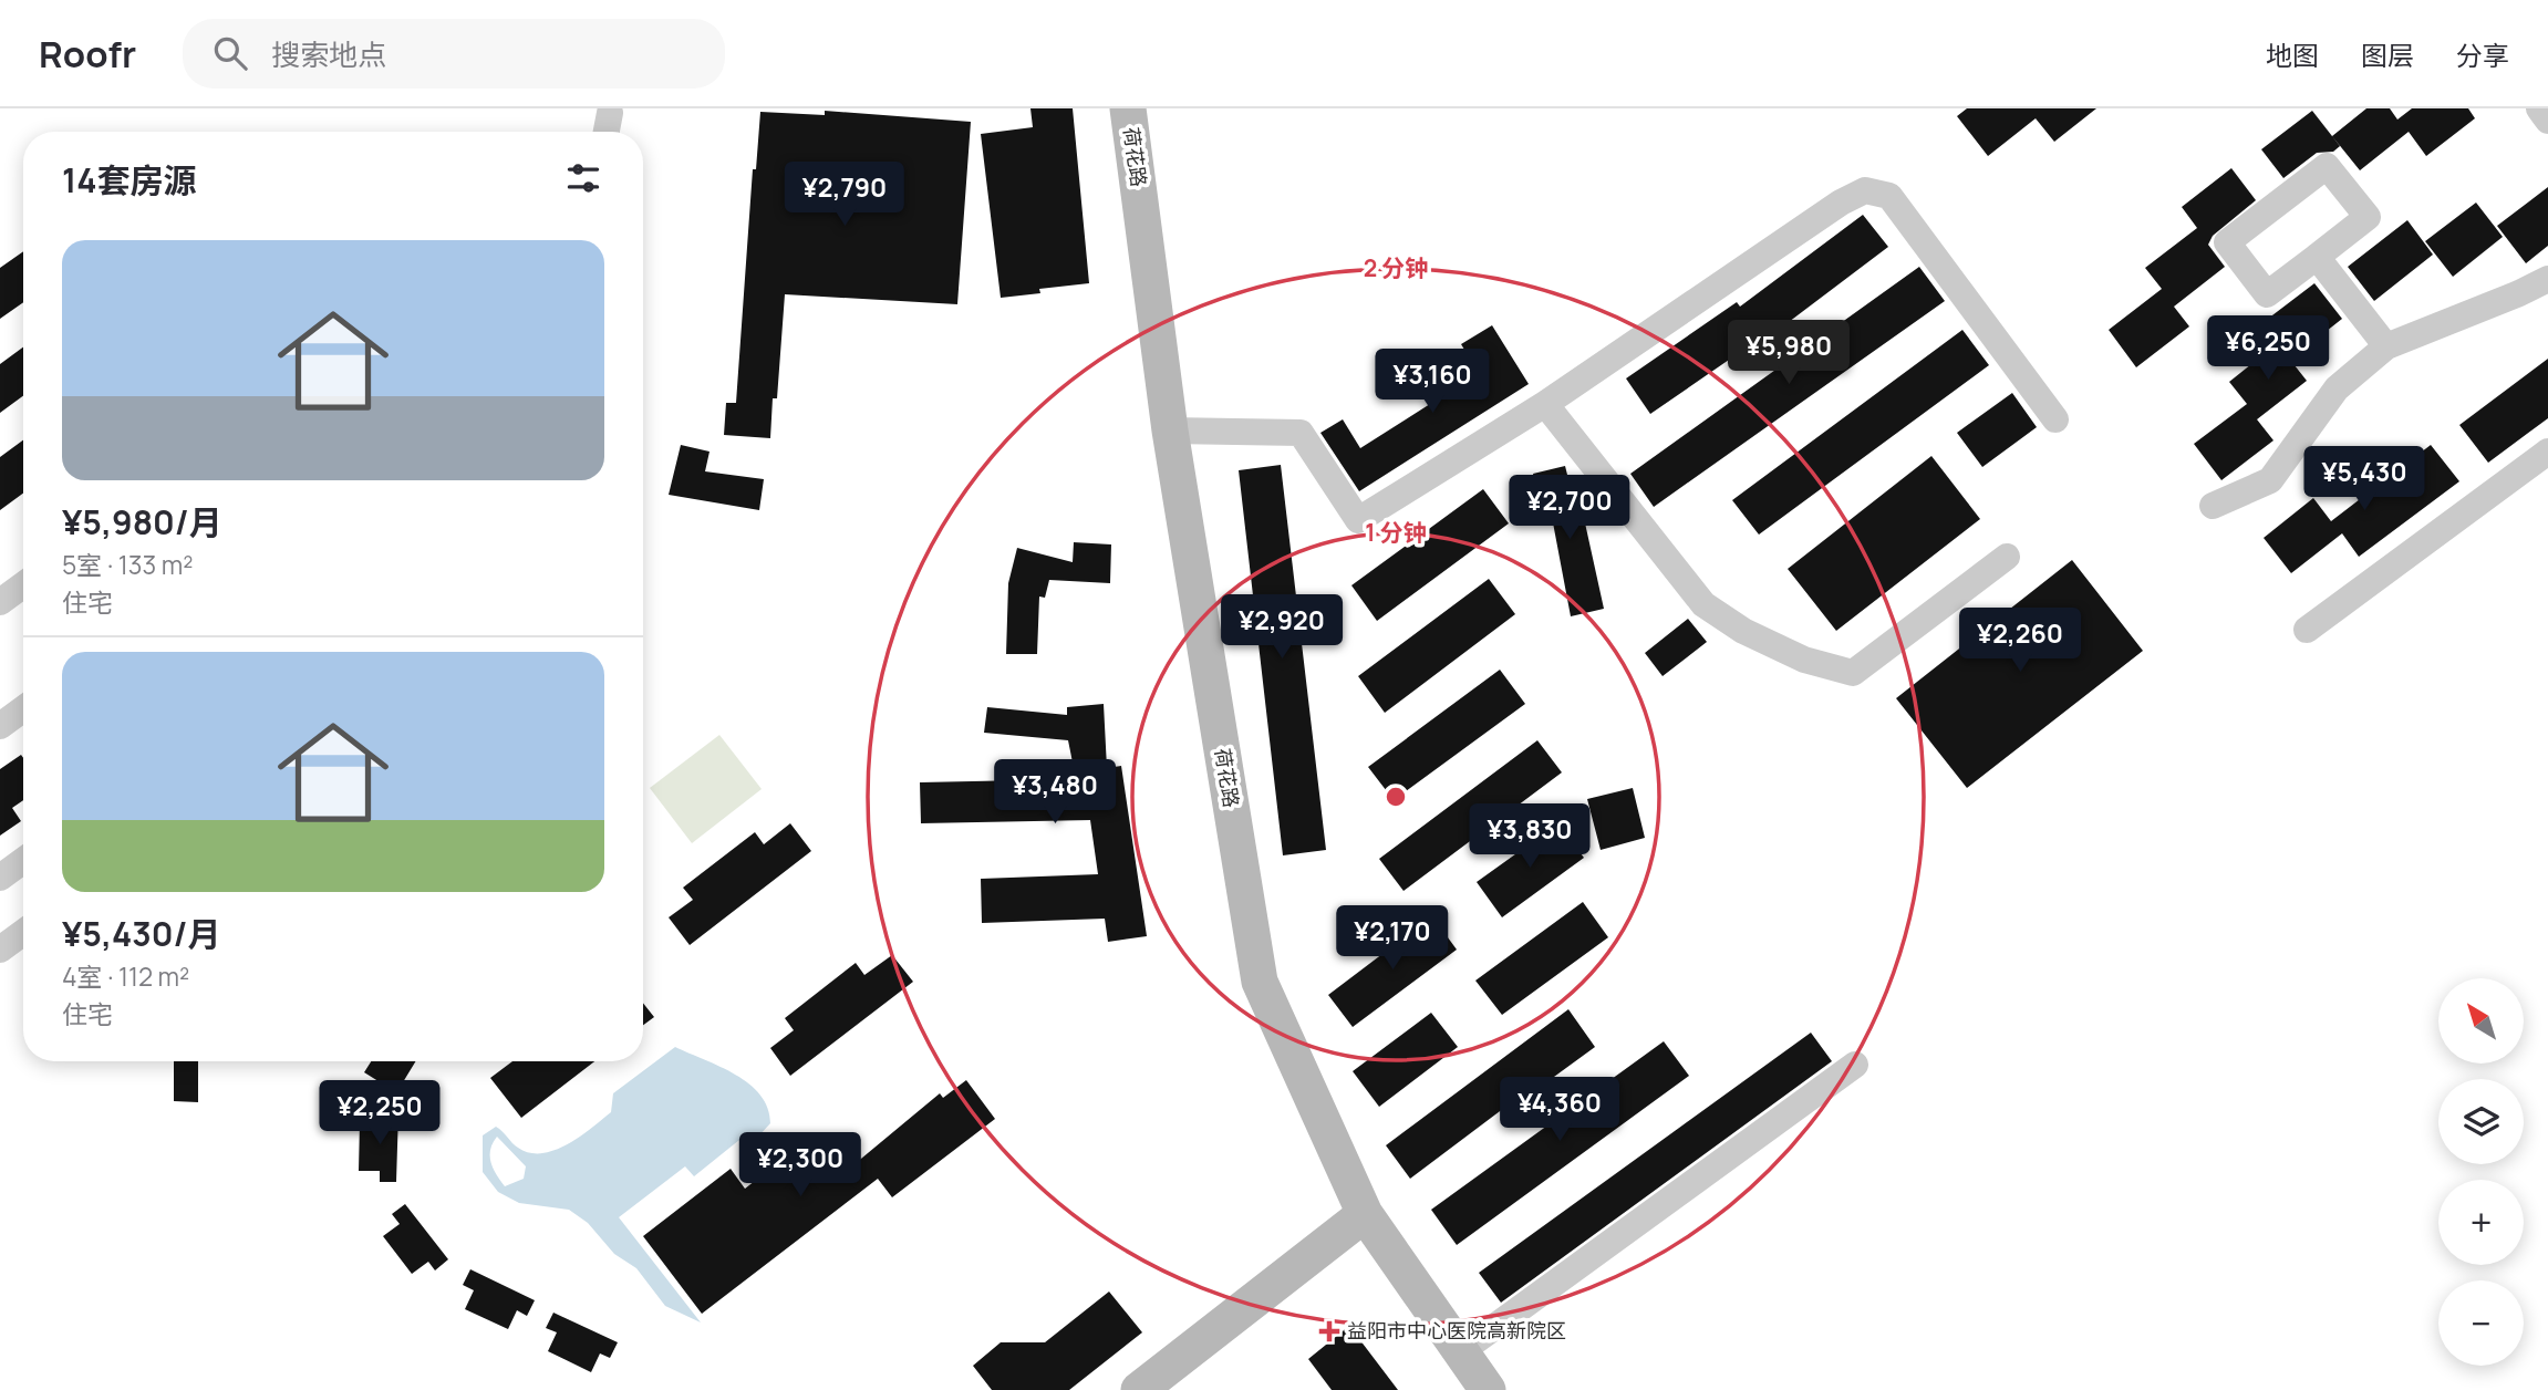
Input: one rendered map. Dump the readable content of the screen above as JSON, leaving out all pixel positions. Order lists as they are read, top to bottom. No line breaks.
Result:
{"streets":{"street":["荷花路"]},"places":{"health":["益阳市中心医院高新院区"]},"north":"top left","page":{"header":"Roofr","search":"搜索地点","nav":["地图","图层","分享"],"heading":"14套房源","price":["¥2,790","¥6,250","¥5,980","¥3,160","¥5,430","¥2,700","¥2,920","¥2,260","¥3,480","¥3,830","¥2,170","¥4,360","¥2,250","¥2,300"],"list":[{"name":"¥5,980/月","note":"5室 · 133 m² · 住宅"},{"name":"¥5,430/月","note":"4室 · 112 m² · 住宅"}],"map_buttons":["+","−"]},"rings":["2 分钟","1 分钟"]}
